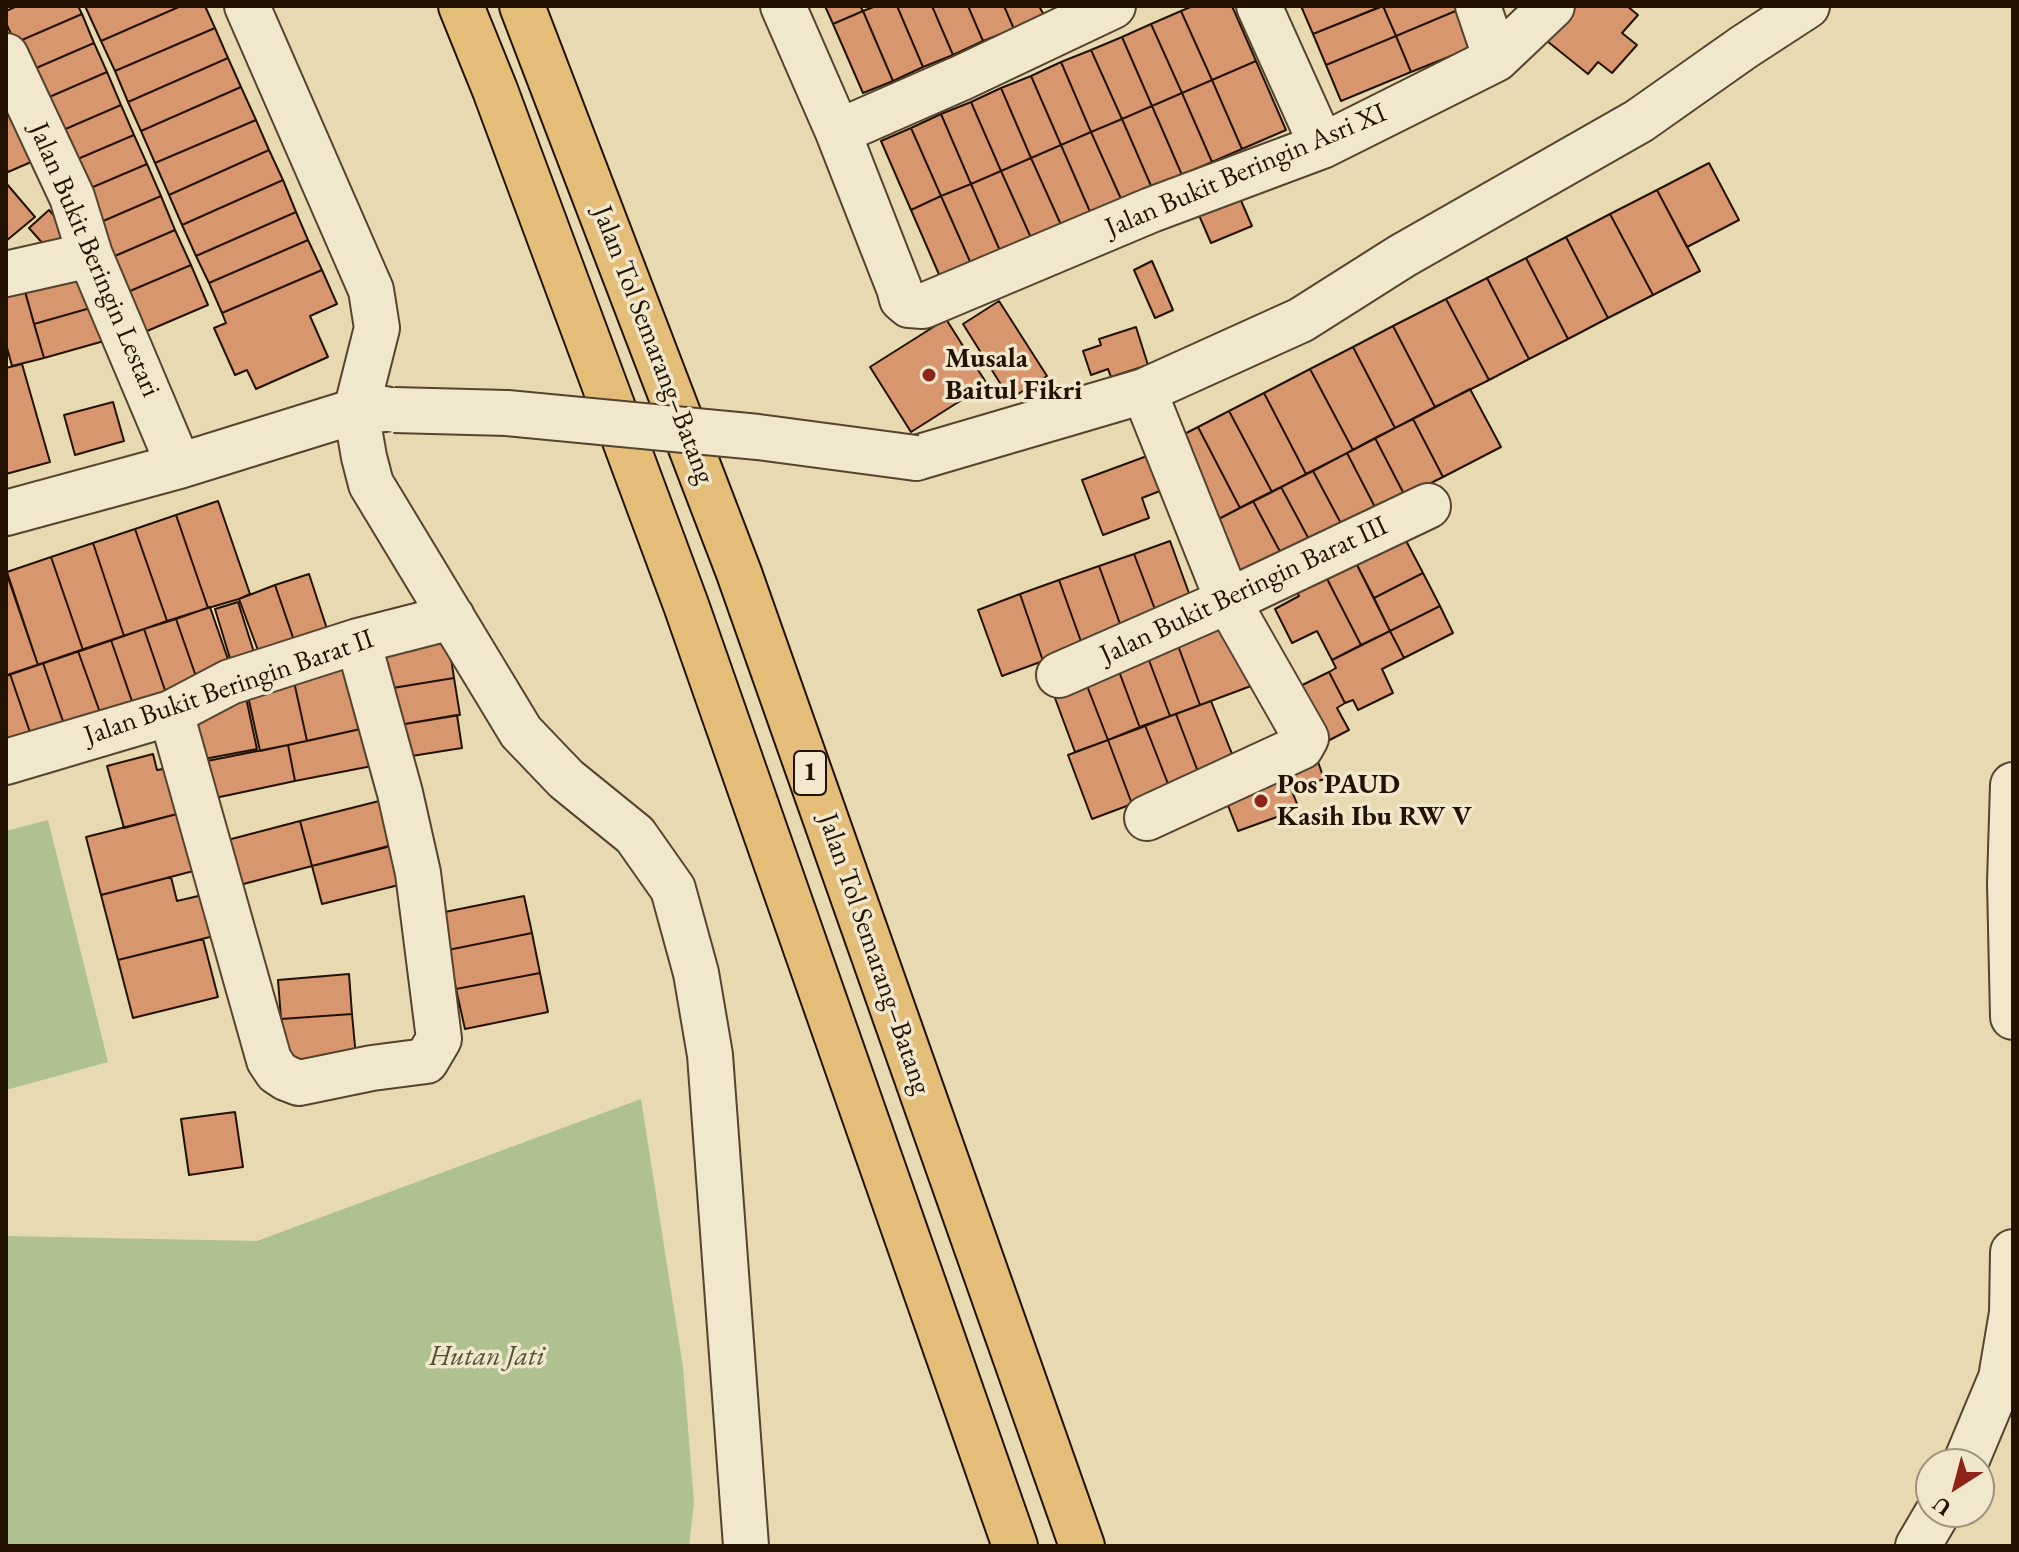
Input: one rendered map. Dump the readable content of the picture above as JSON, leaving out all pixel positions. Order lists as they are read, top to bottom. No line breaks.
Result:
{"streets":{"highway":["Jalan Tol Semarang–Batang","1"],"street":["Jalan Bukit Beringin Asri XI","Jalan Bukit Beringin Lestari","Jalan Bukit Beringin Barat III","Jalan Bukit Beringin Barat II"]},"parks":["Hutan Jati"],"places":["Musala Baitul Fikri","Pos PAUD Kasih Ibu RW V"],"north":"bottom left"}
